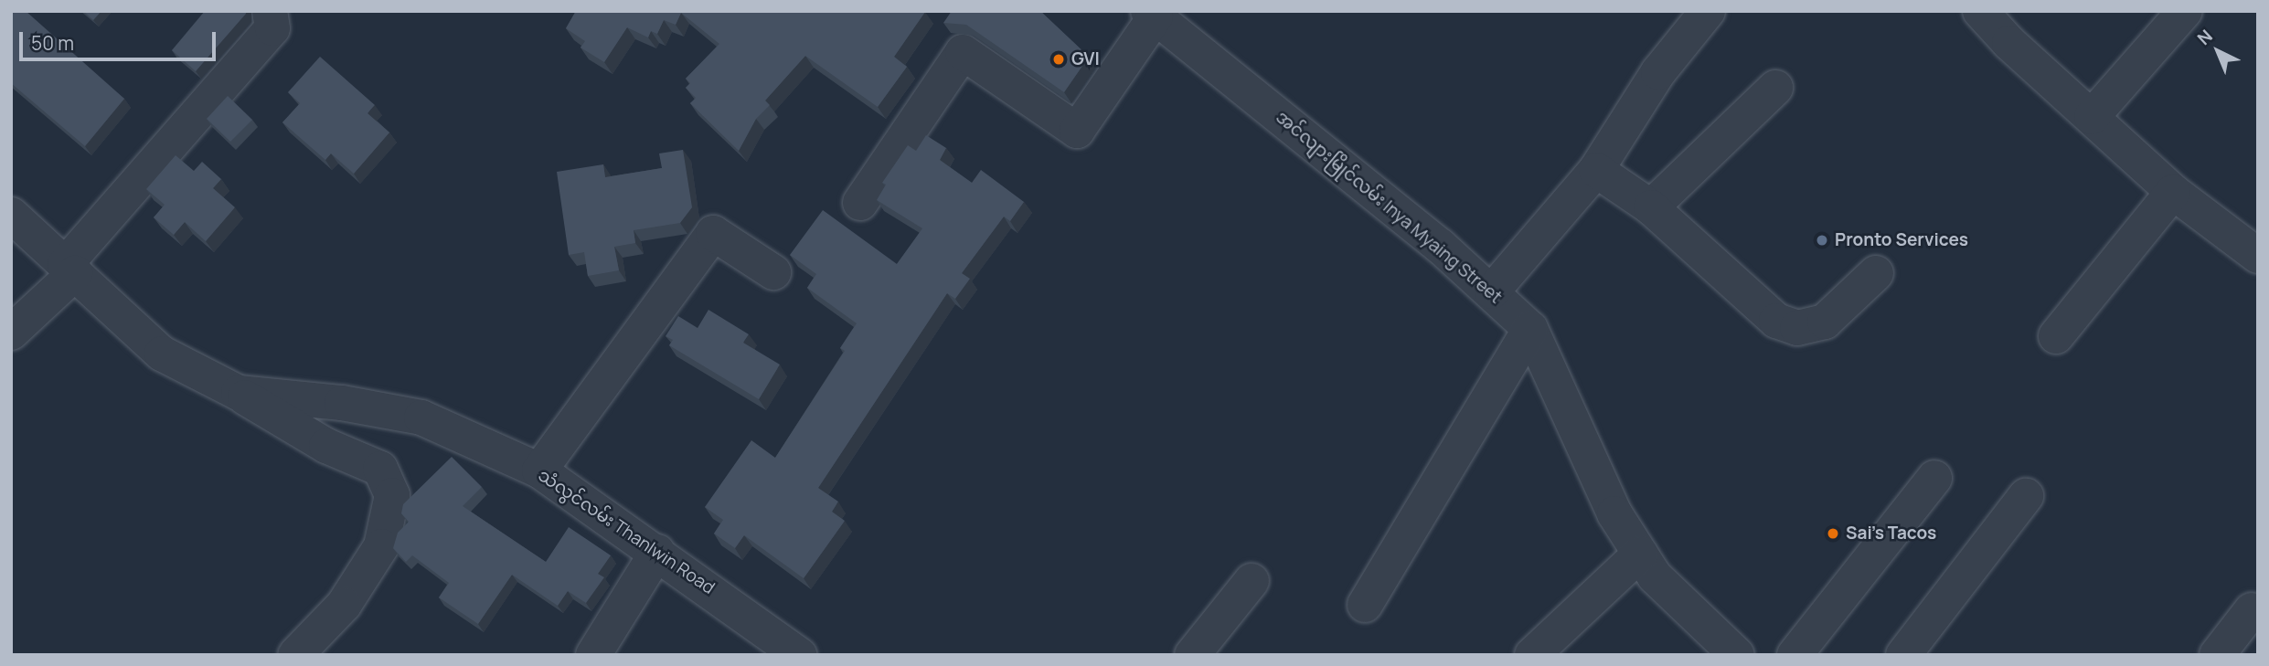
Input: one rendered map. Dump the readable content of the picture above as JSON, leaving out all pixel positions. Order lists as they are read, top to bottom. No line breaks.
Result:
{"streets":{"street":["အင်လျားမြိုင်လမ်း Inya Myaing Street","သံလွင်လမ်း Thanlwin Road"]},"places":["GVI","Pronto Services","Sai's Tacos"],"scale_bar":"50 m","north":"top left"}
